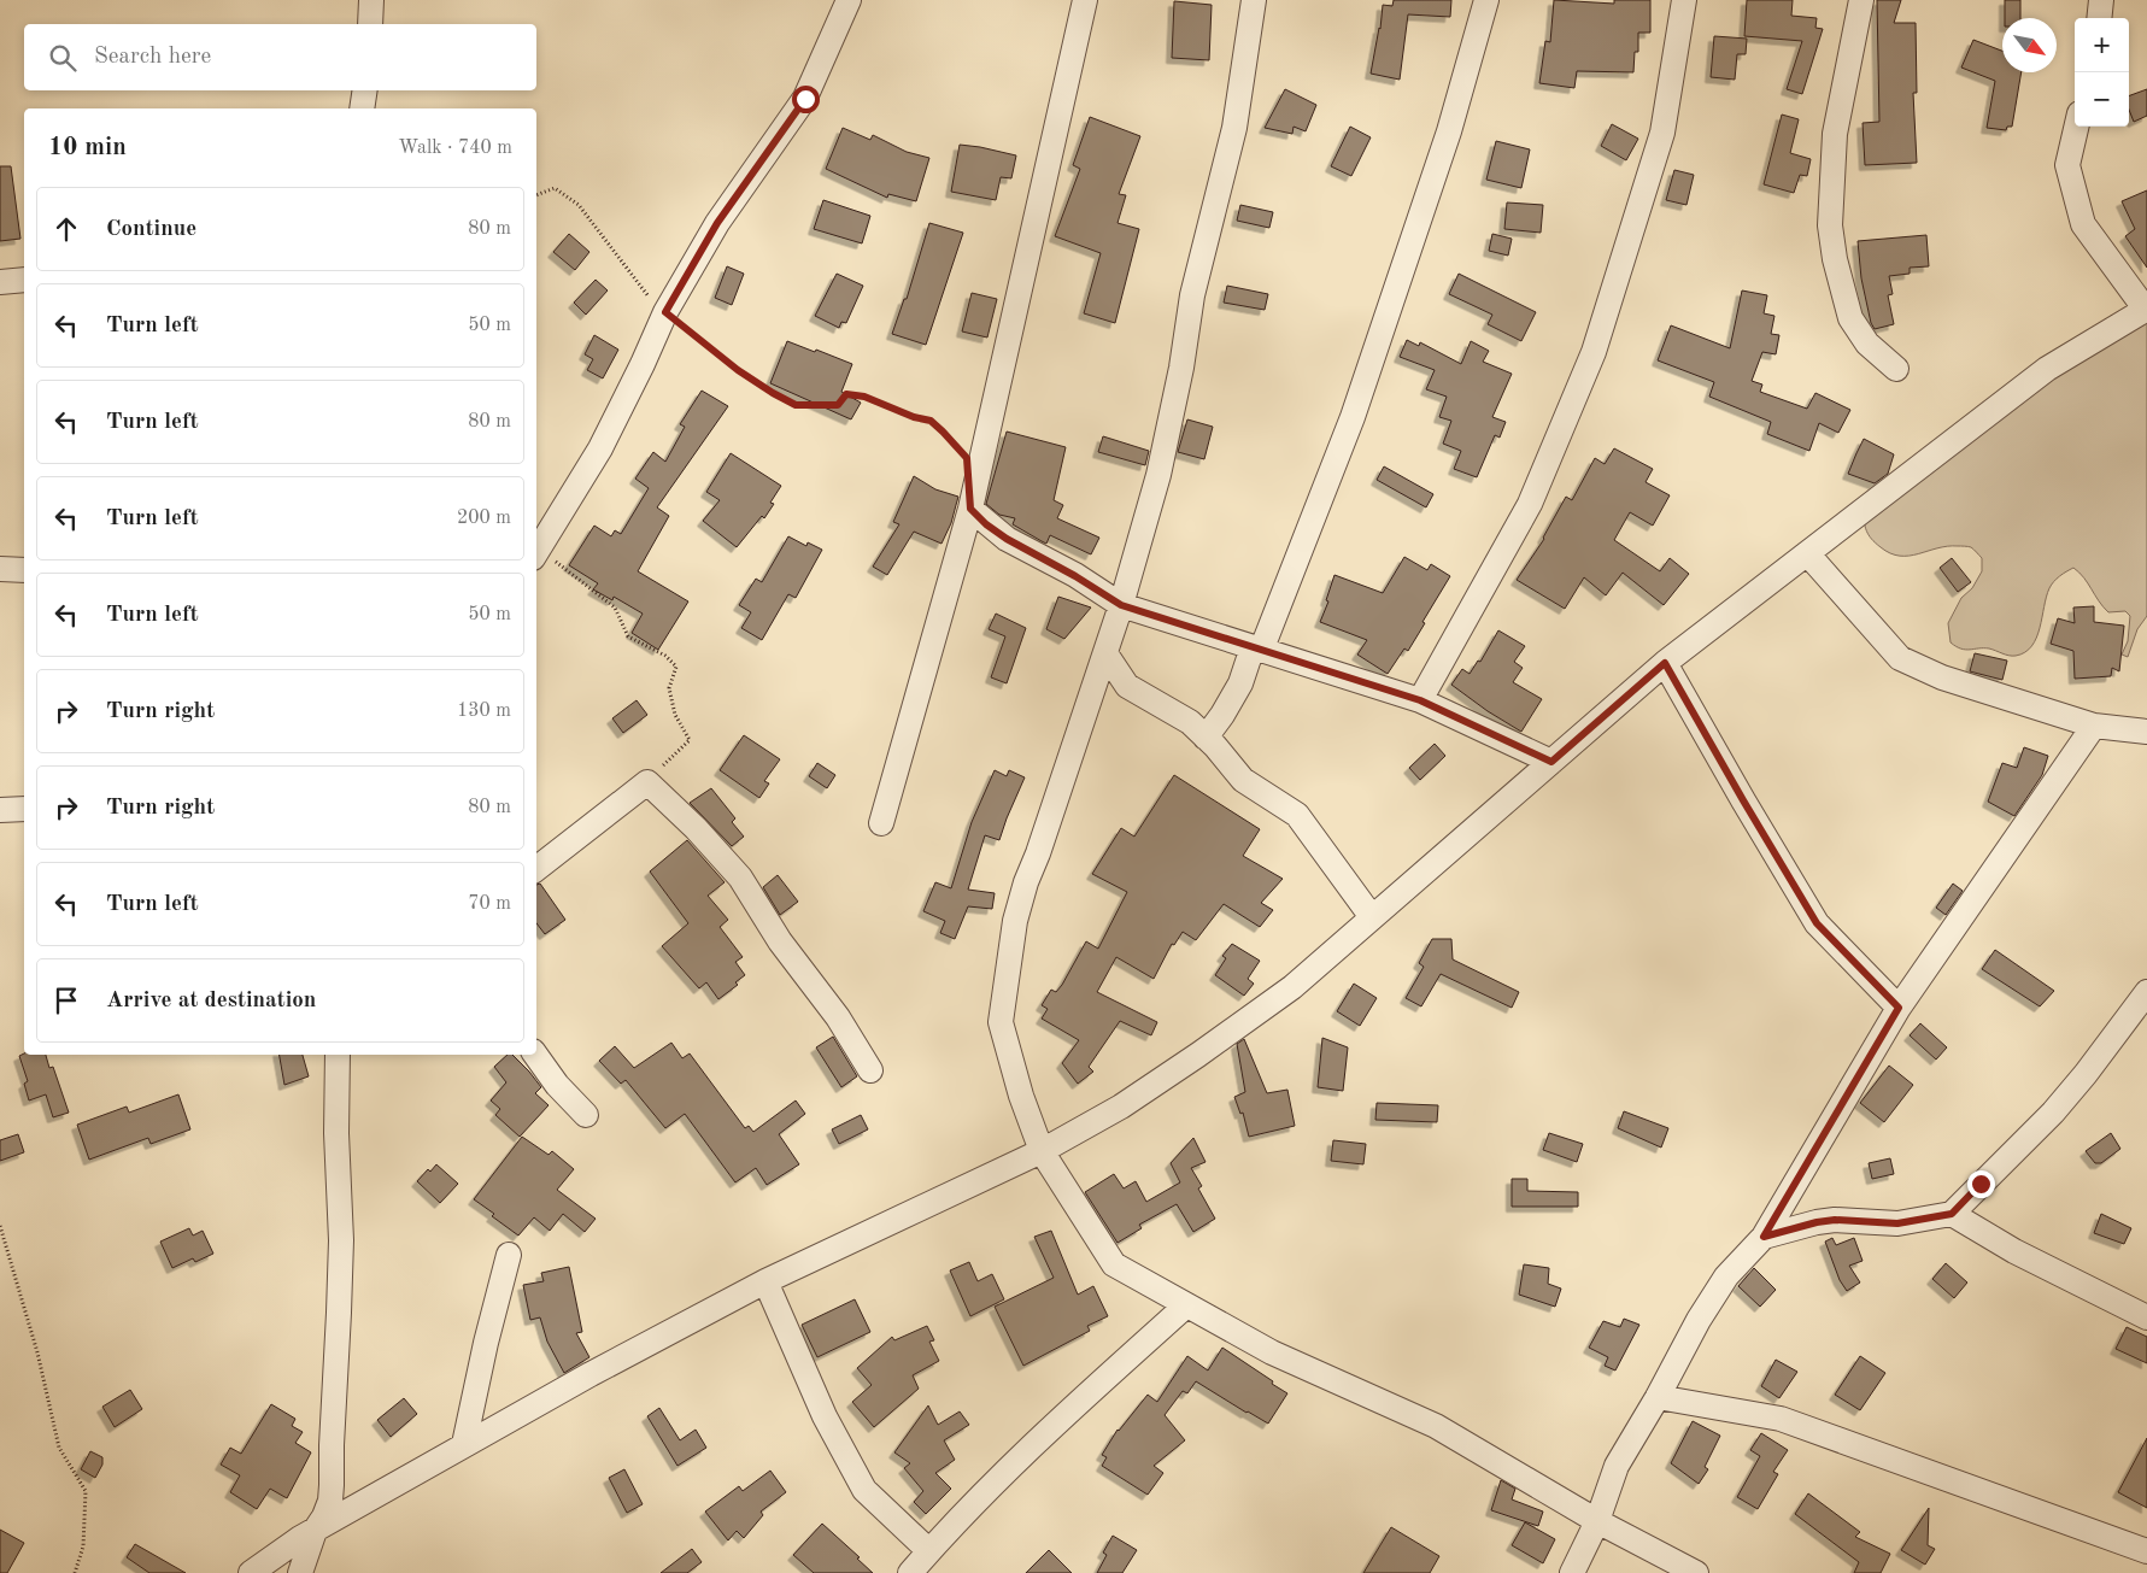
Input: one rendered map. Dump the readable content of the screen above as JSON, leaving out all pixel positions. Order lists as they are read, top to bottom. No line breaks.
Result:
{"north":"bottom right","page":{"map_buttons":["+","−"],"search":"Search here","heading":["10 min","Walk · 740 m"],"list":[["Continue","80 m"],["Turn left","50 m"],["Turn left","80 m"],["Turn left","200 m"],["Turn left","50 m"],["Turn right","130 m"],["Turn right","80 m"],["Turn left","70 m"],"Arrive at destination"]}}
